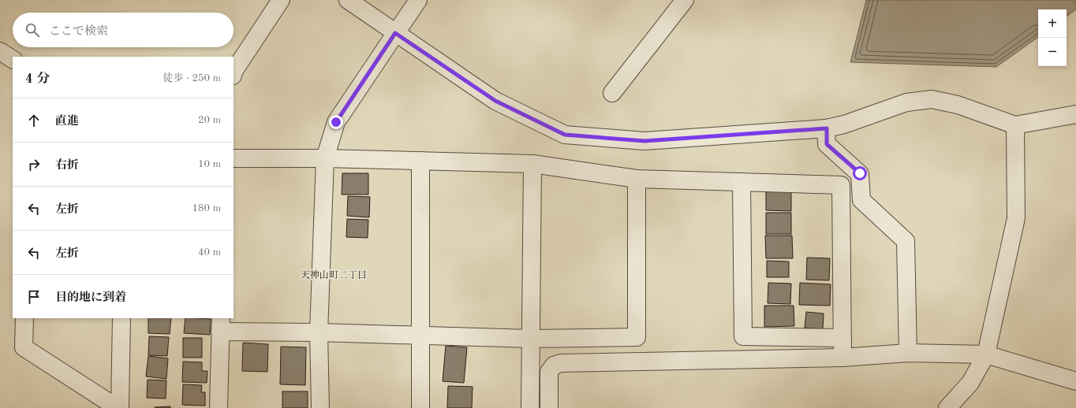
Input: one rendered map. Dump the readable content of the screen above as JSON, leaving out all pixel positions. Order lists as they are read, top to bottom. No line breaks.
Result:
{"districts":["天神山町二丁目"],"page":{"map_buttons":["+","−"],"search":"ここで検索","heading":["4 分","徒歩 · 250 m"],"list":[["直進","20 m"],["右折","10 m"],["左折","180 m"],["左折","40 m"],"目的地に到着"]}}
